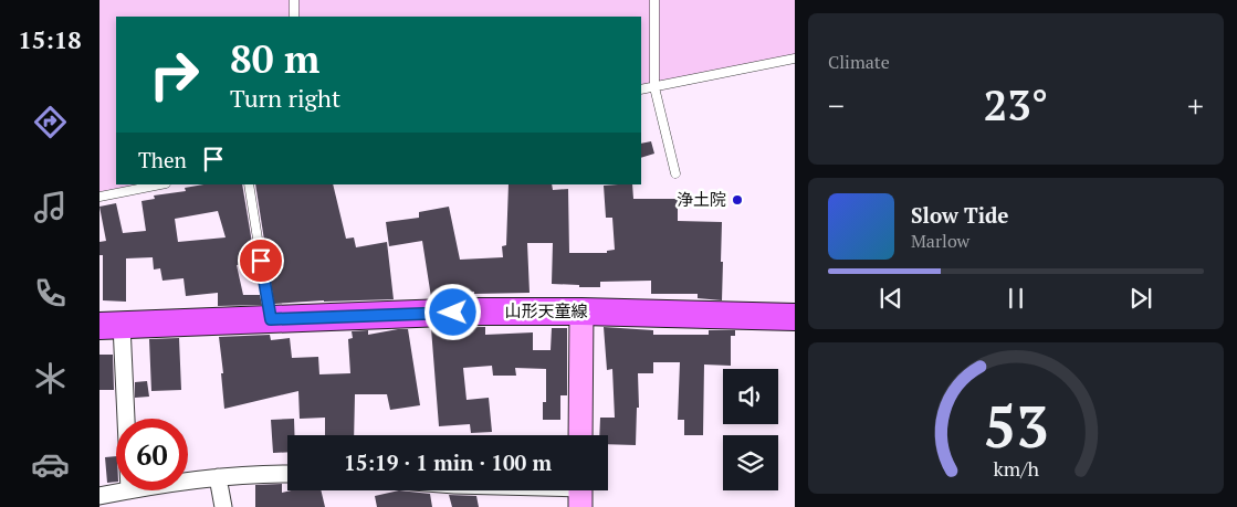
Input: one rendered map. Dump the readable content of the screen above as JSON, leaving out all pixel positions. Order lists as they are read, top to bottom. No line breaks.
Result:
{"streets":{"main road":["山形天童線"]},"places":["浄土院"],"page":{"tabs":"15:18","tile":"Climate","turn":["80 m","Turn right"],"heat":["−","23°","+"],"then":"Then","song":["Slow Tide","Marlow"],"limit":"60","trip":"15:19 · 1 min · 100 m","gauge":["53","km/h"]}}
